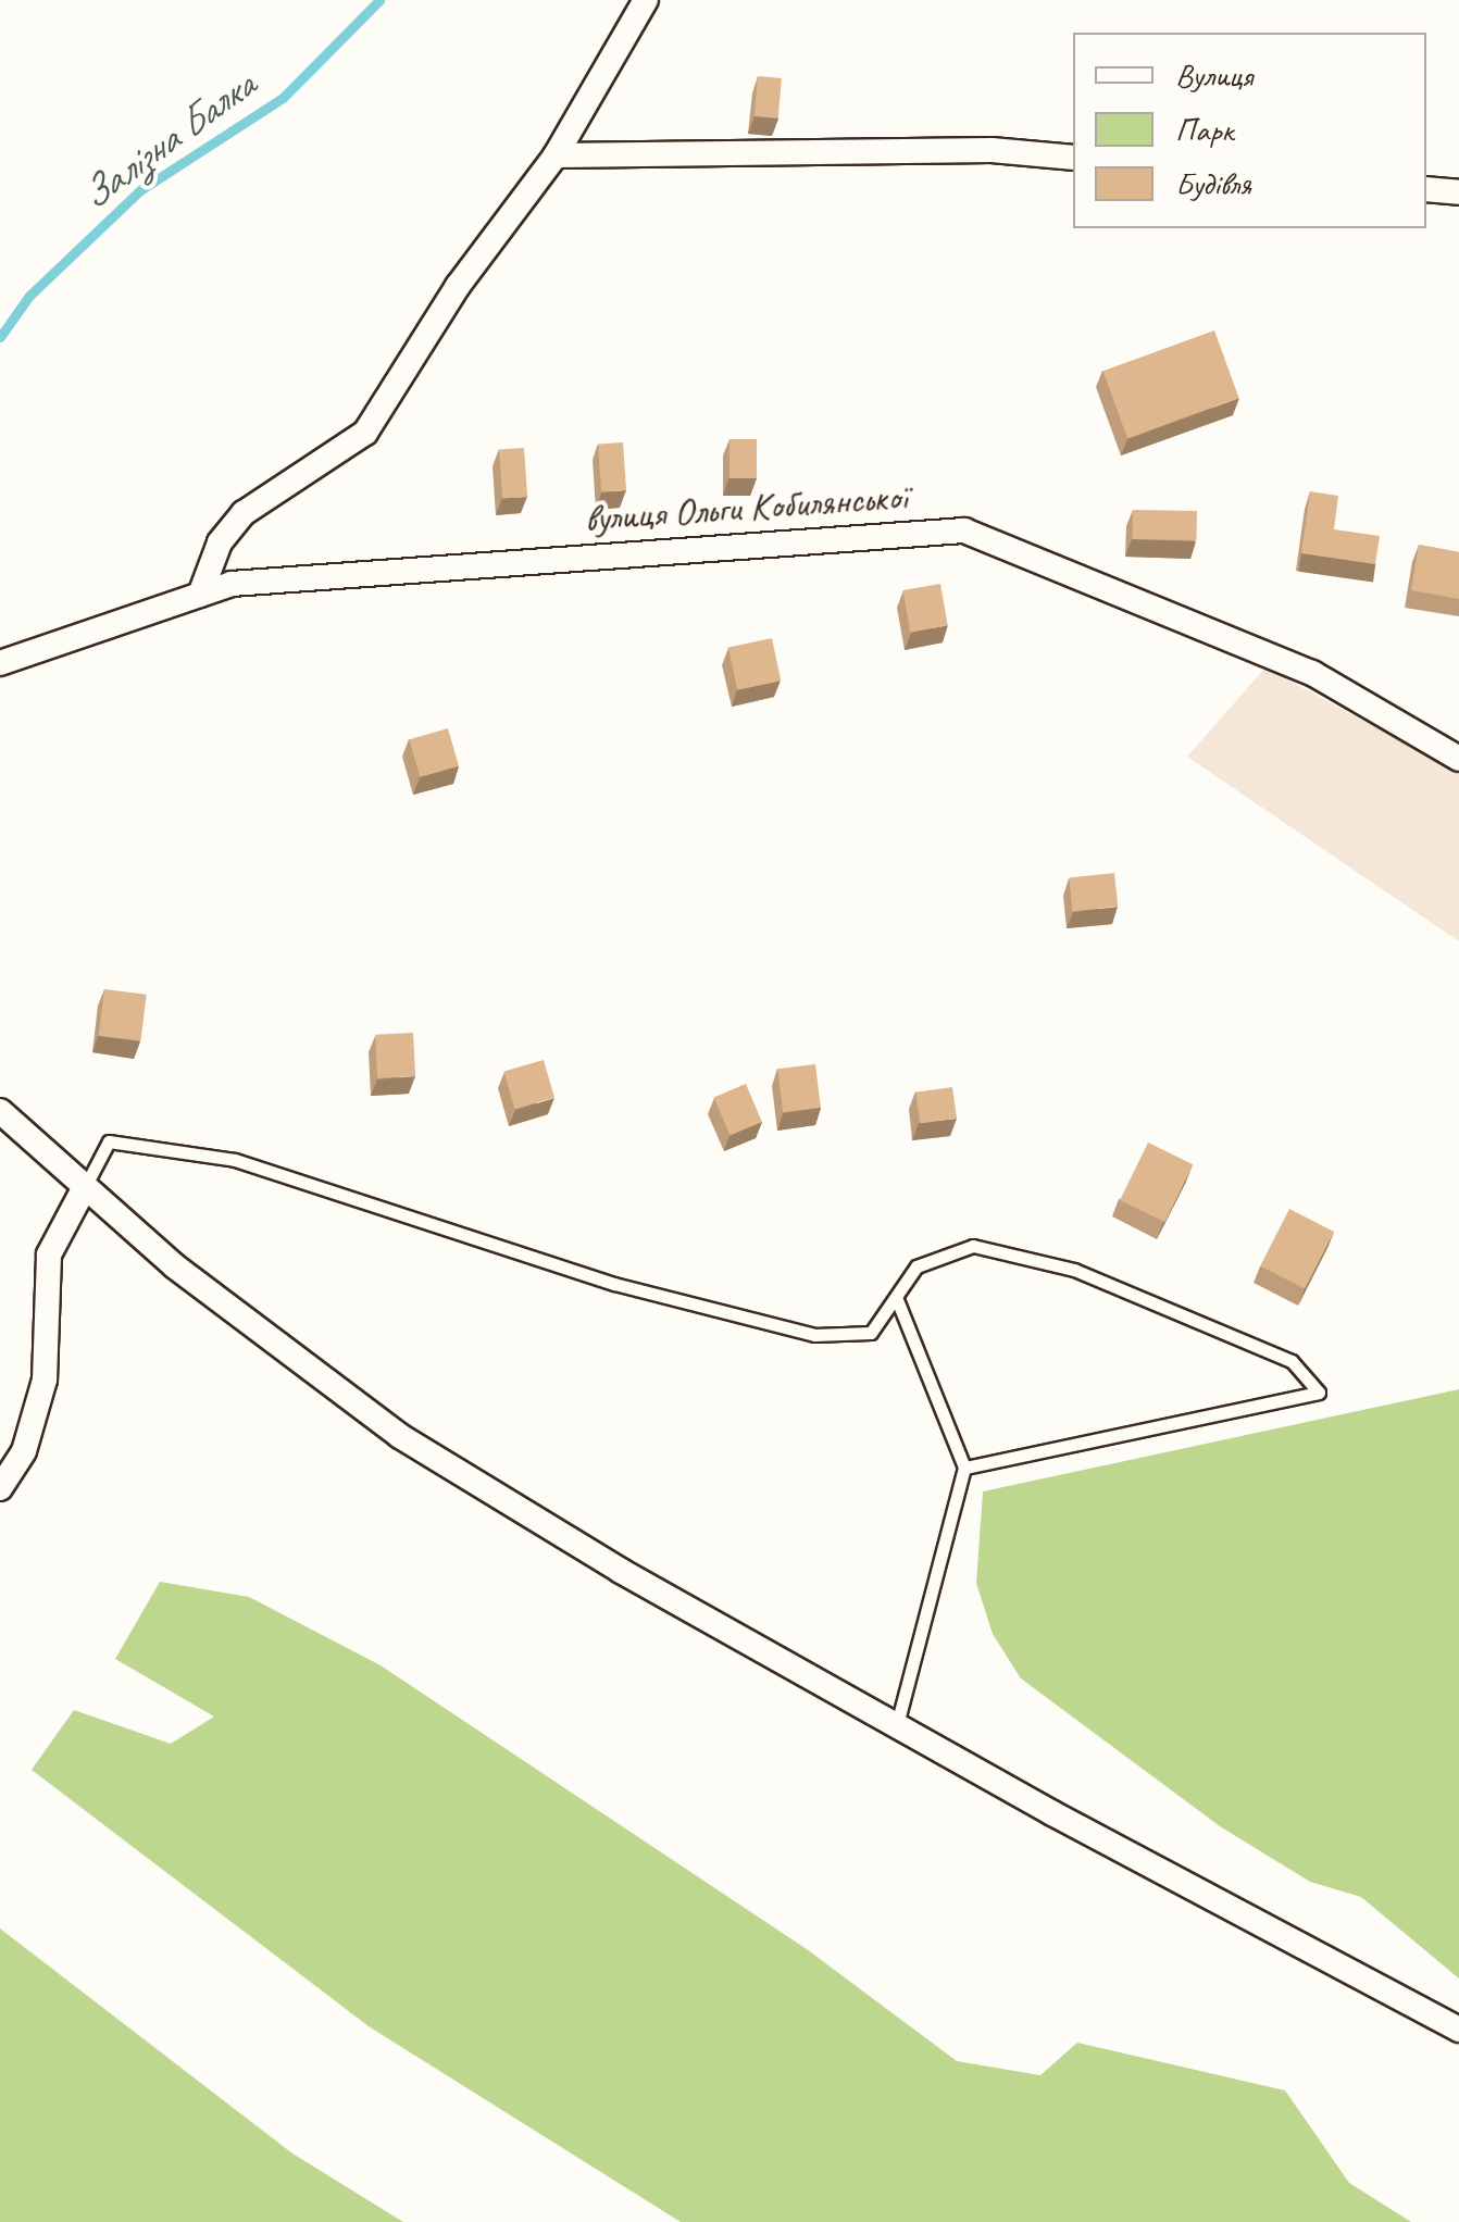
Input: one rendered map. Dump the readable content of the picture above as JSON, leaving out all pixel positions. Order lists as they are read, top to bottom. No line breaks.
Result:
{"streets":{"street":["вулиця Ольги Кобилянської"]},"water":["Залізна Балка"],"legend":["Вулиця","Парк","Будівля"]}
